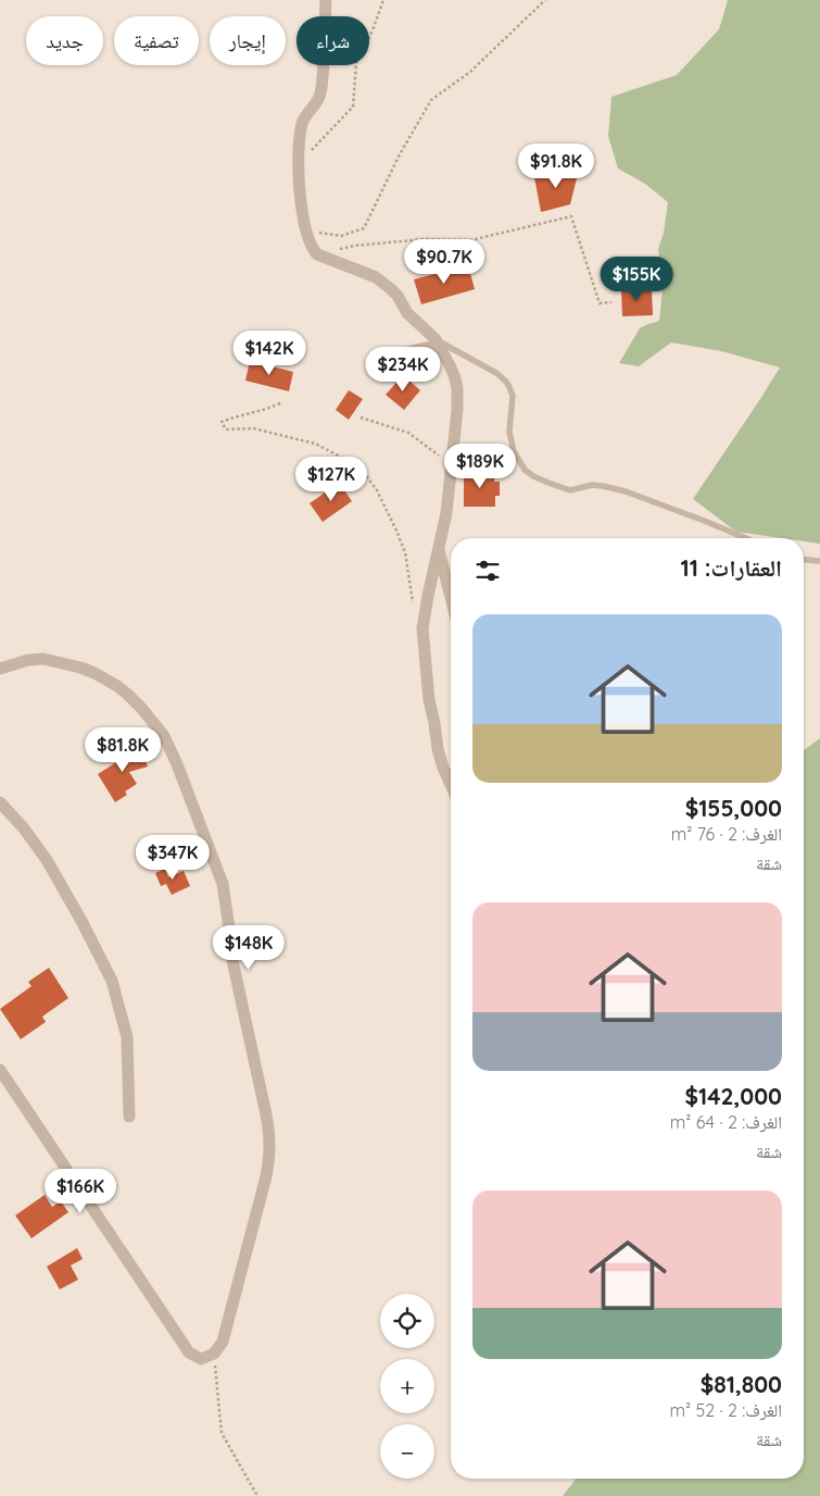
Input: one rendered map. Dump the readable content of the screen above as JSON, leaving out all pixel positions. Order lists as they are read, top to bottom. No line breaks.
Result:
{"page":{"chip":["شراء","إيجار","تصفية","جديد"],"price":["$91.8K","$90.7K","$155K","$142K","$234K","$189K","$127K","$81.8K","$347K","$148K","$166K"],"heading":"العقارات: 11","list":[{"name":"$155,000","note":"الغرف: 2 · 76 m² · شقة"},{"name":"$142,000","note":"الغرف: 2 · 64 m² · شقة"},{"name":"$81,800","note":"الغرف: 2 · 52 m² · شقة"}],"map_buttons":["+","−"]}}
